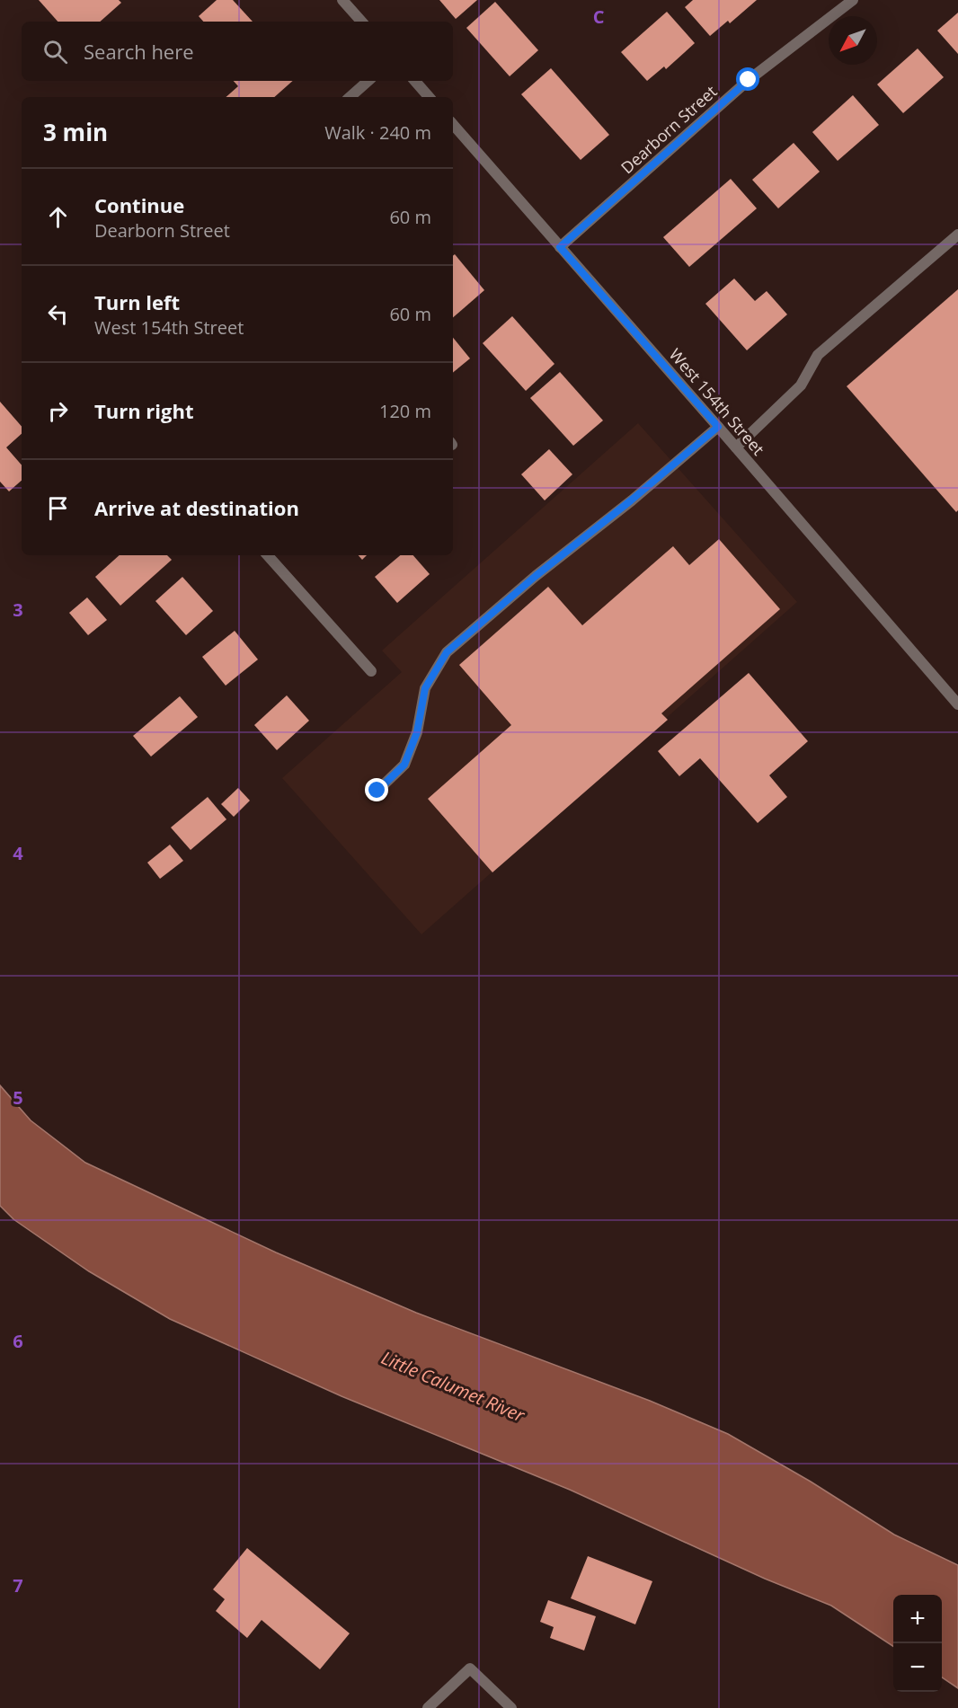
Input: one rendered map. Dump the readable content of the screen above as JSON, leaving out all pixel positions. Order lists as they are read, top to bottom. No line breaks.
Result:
{"streets":{"street":["Dearborn Street","West 154th Street"]},"crossings":[["Dearborn Street","West 154th Street"]],"water":["Little Calumet River"],"north":"bottom left","page":{"search":"Search here","heading":["3 min","Walk · 240 m"],"list":[["Continue","Dearborn Street","60 m"],["Turn left","West 154th Street","60 m"],["Turn right","120 m"],"Arrive at destination"],"map_buttons":["+","−"]},"grid":{"columns":["C"],"rows":["3","4","5","6","7"]}}
